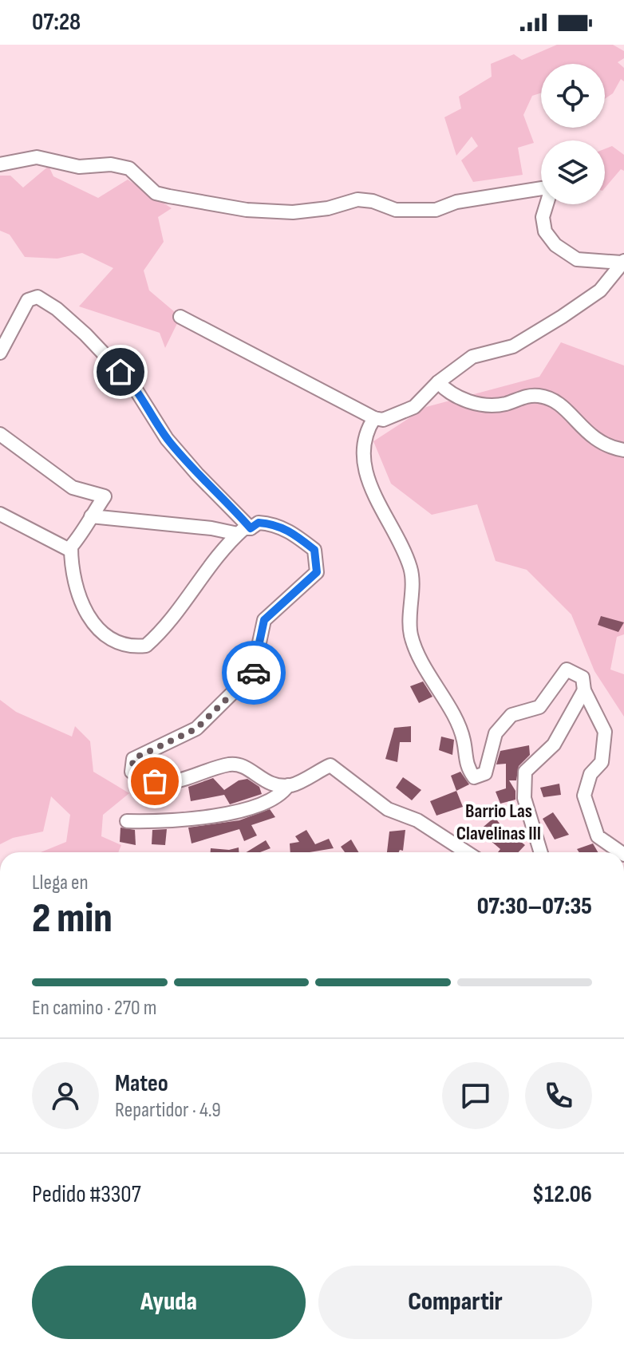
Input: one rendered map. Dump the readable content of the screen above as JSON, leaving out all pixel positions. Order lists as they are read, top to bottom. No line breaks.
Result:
{"districts":["Barrio Las Clavelinas III"],"page":{"status":"07:28","heading":["2 min","Llega en","07:30–07:35"],"panel":["Mateo","Repartidor · 4.9","Pedido #3307","$12.06"],"bar":"En camino · 270 m","buttons":["Ayuda","Compartir"]}}
